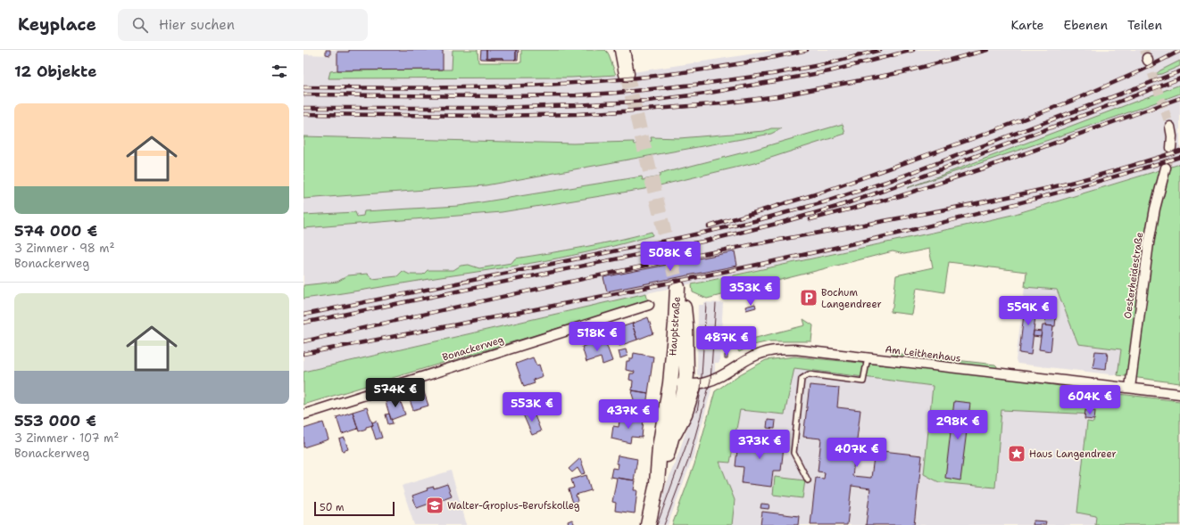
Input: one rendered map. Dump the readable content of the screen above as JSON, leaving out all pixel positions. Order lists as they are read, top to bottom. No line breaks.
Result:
{"streets":{"main road":["Hauptstraße"],"street":["Oesterheidestraße","Bonackerweg","Am Leithenhaus"]},"crossings":[["Oesterheidestraße","Am Leithenhaus"],["Hauptstraße","Am Leithenhaus"]],"places":{"parking":["Bochum Langendreer"],"place":["Haus Langendreer"],"school or university":["Walter-Gropius-Berufskolleg"]},"scale_bar":"50 m","page":{"header":"Keyplace","search":"Hier suchen","nav":["Karte","Ebenen","Teilen"],"heading":"12 Objekte","list":[{"name":"574 000 €","note":"3 Zimmer · 98 m² · Bonackerweg"},{"name":"553 000 €","note":"3 Zimmer · 107 m² · Bonackerweg"}],"price":["508K €","353K €","559K €","518K €","487K €","574K €","604K €","553K €","437K €","298K €","373K €","407K €"],"scale":"50 m"}}
